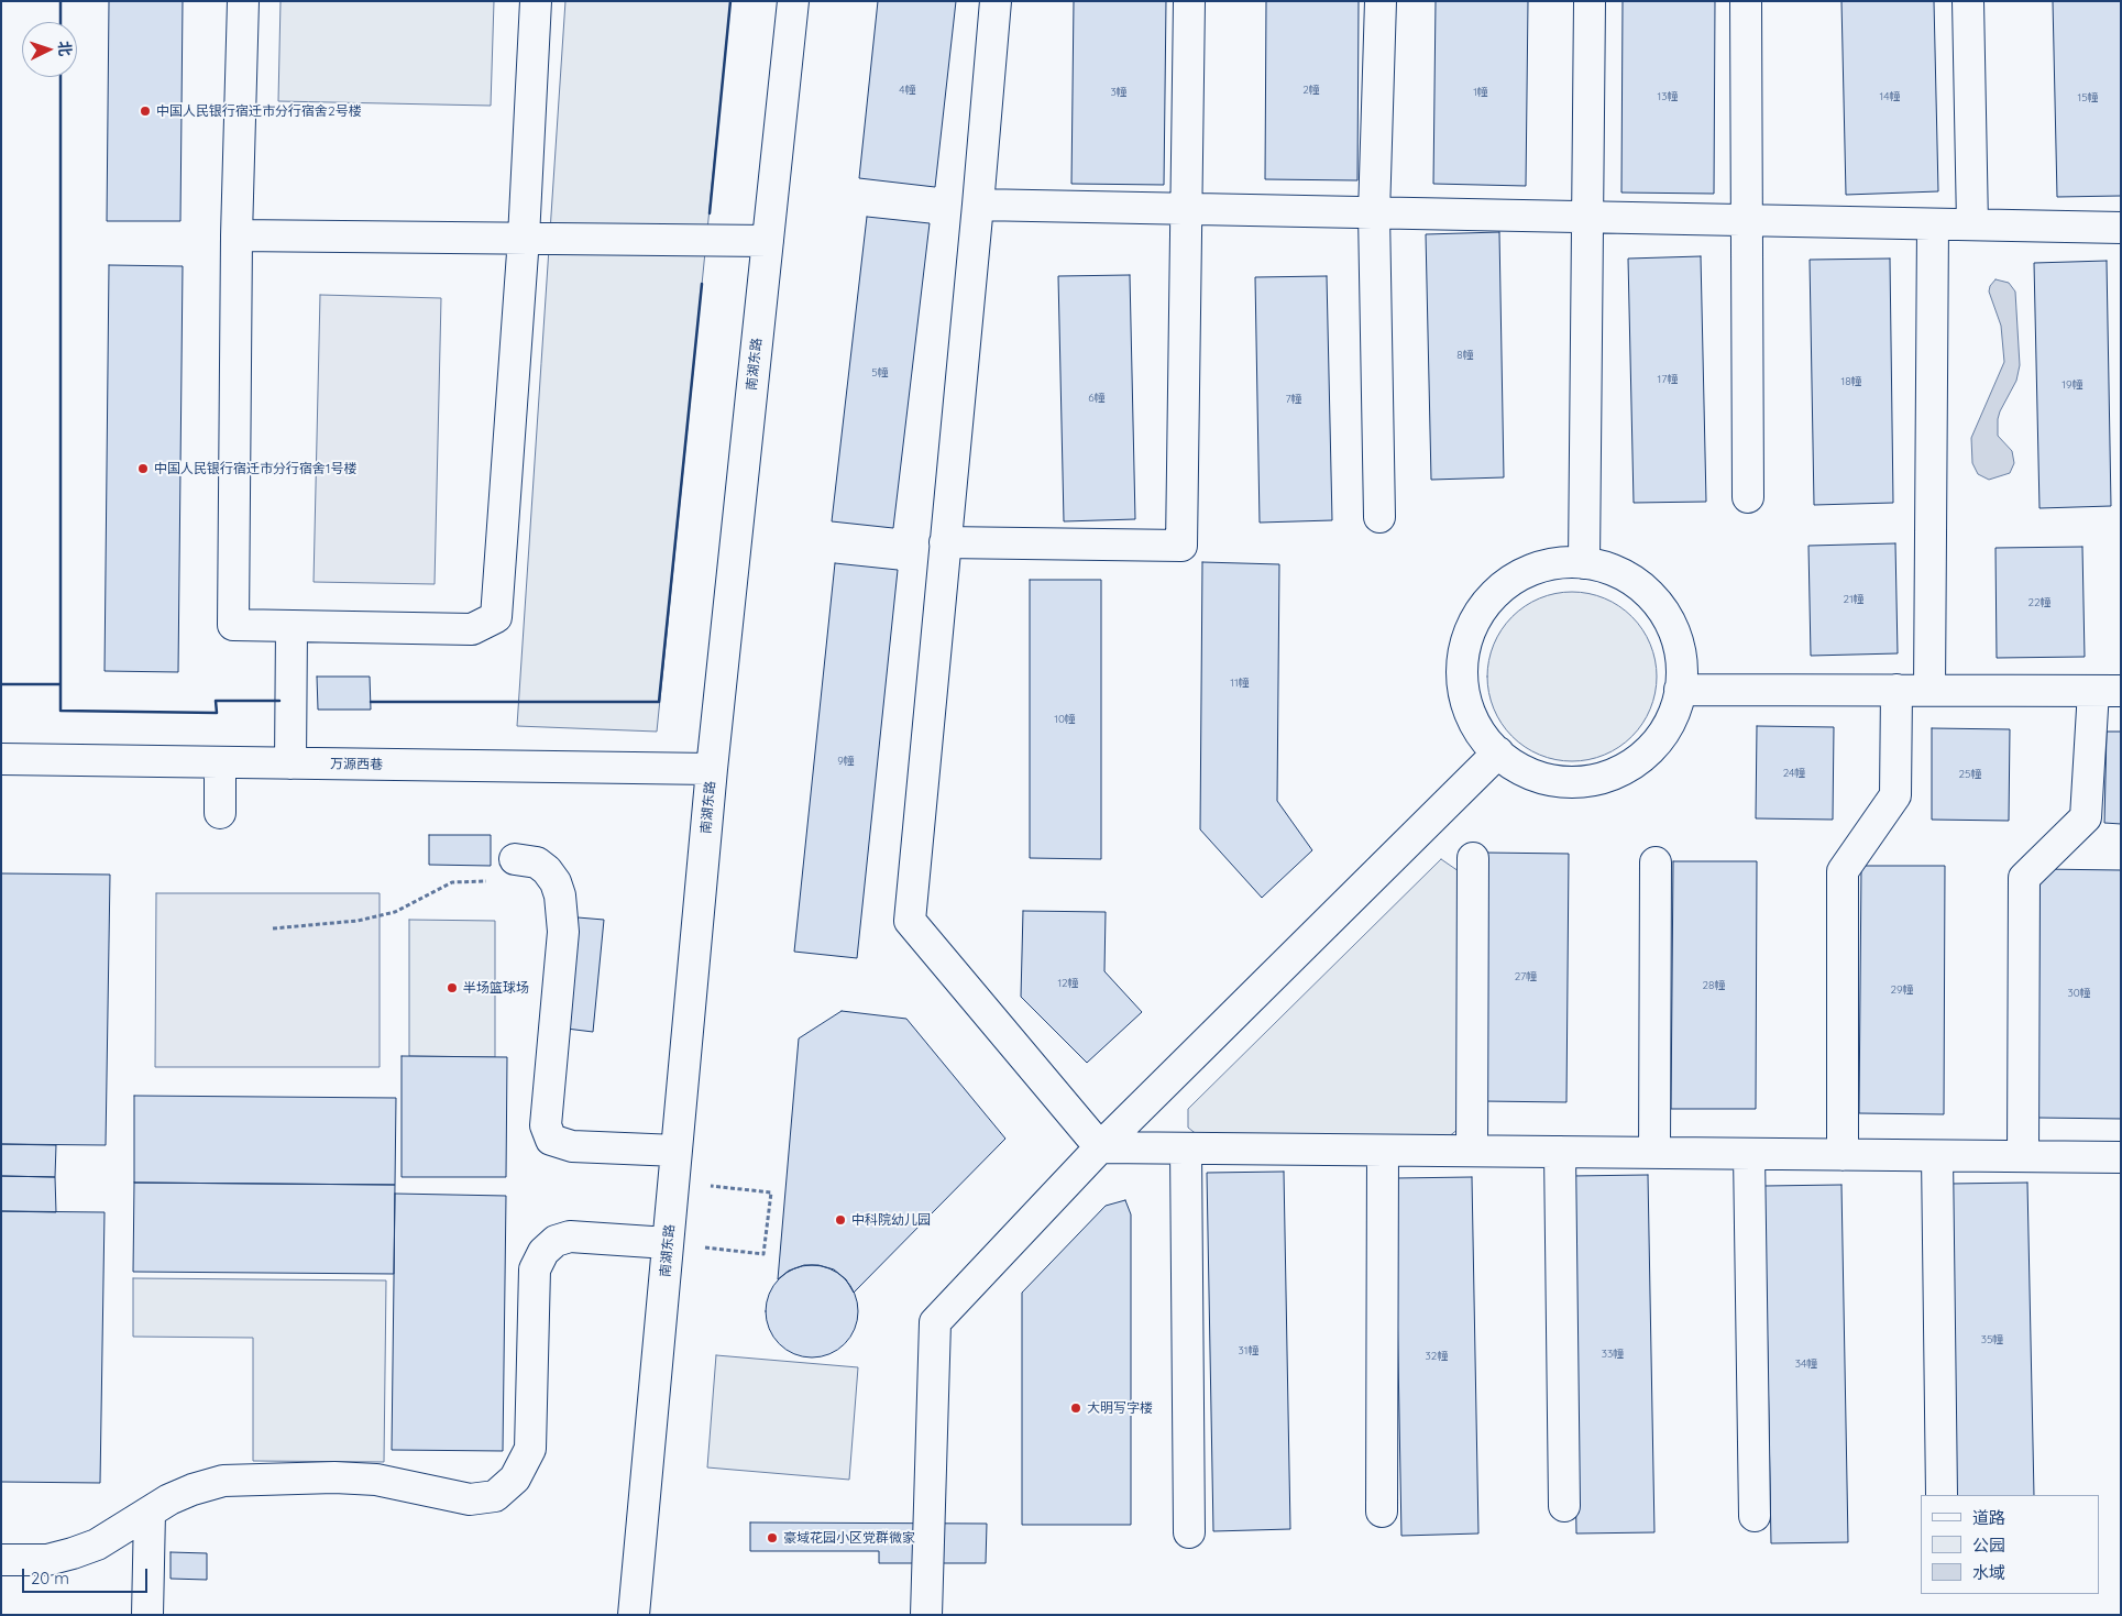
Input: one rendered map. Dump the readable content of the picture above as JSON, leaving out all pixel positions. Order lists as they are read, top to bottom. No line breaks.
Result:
{"streets":{"street":["南湖东路","万源西巷"]},"crossings":[["南湖东路","万源西巷"]],"places":["中国人民银行宿迁市分行宿舍2号楼","中国人民银行宿迁市分行宿舍1号楼","半场篮球场","中科院幼儿园","大明写字楼","豪域花园小区党群微家"],"house_numbers":["4幢","2幢","3幢","1幢","13幢","14幢","15幢","8幢","5幢","17幢","18幢","19幢","6幢","7幢","21幢","22幢","11幢","10幢","9幢","24幢","25幢","27幢","12幢","28幢","29幢","30幢","35幢","31幢","33幢","32幢","34幢"],"legend":["道路","公园","水域"],"scale_bar":"20 m","north":"right"}
